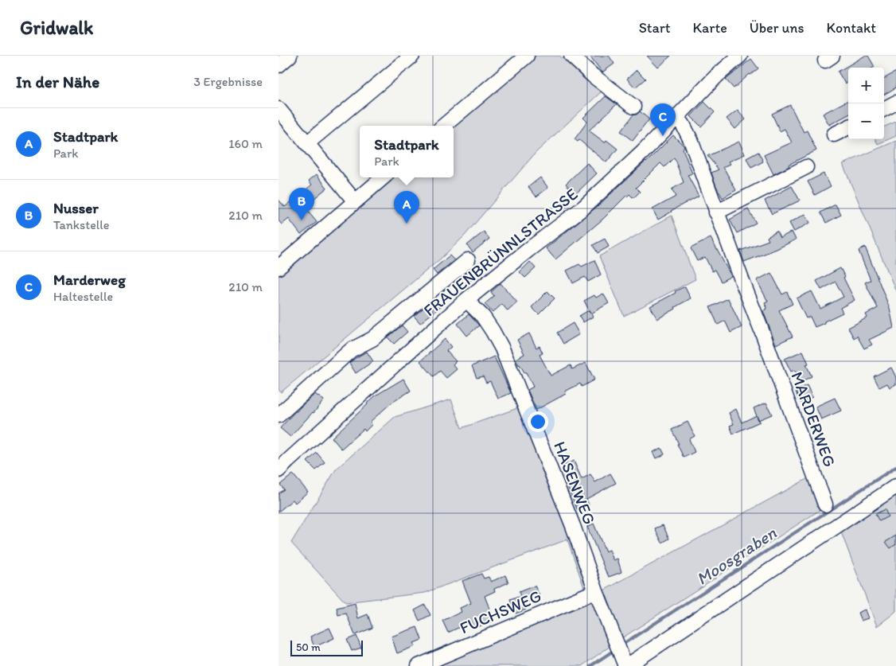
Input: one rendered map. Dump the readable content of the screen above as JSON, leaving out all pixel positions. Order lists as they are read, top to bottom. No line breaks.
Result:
{"streets":{"street":["FRAUENBRÜNNLSTRASSE","MARDERWEG","HASENWEG","FUCHSWEG"]},"crossings":[["FRAUENBRÜNNLSTRASSE","MARDERWEG"],["FRAUENBRÜNNLSTRASSE","HASENWEG"],["HASENWEG","FUCHSWEG"]],"water":["Moosgraben"],"scale_bar":"50 m","page":{"header":"Gridwalk","nav":["Start","Karte","Über uns","Kontakt"],"heading":["In der Nähe","3 Ergebnisse"],"map_buttons":["+","−"],"pins":["C","B","A"],"list":[{"mark":"A","name":"Stadtpark","note":"Park","value":"160 m"},{"mark":"B","name":"Nusser","note":"Tankstelle","value":"210 m"},{"mark":"C","name":"Marderweg","note":"Haltestelle","value":"210 m"}],"popup":["Stadtpark","Park"],"scale":"50 m"}}
